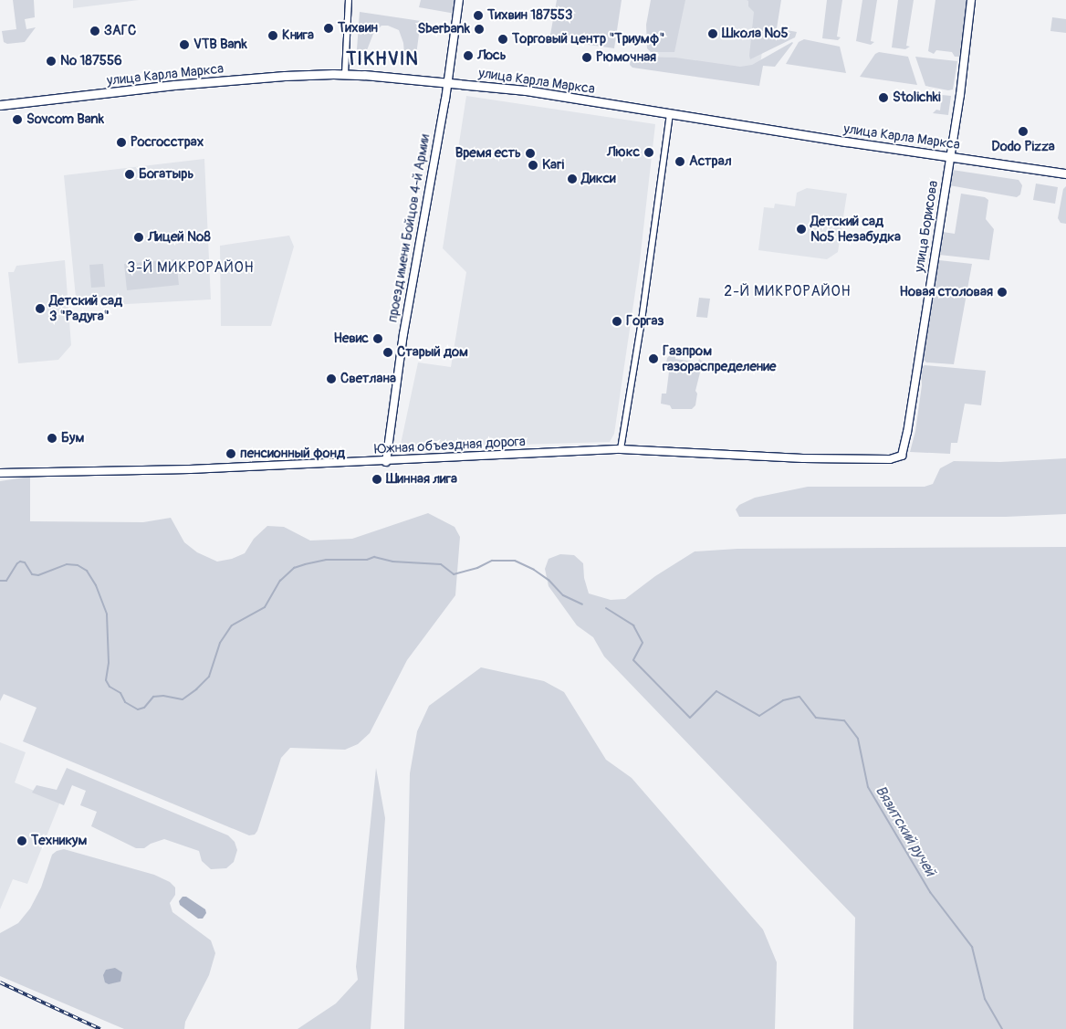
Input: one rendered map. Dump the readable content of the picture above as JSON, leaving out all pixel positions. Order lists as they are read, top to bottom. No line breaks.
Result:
{"streets":{"main road":["улица Карла Маркса"],"street":["улица Борисова","проезд имени Бойцов 4-й Армии","Южная объездная дорога"]},"crossings":[["улица Карла Маркса","улица Борисова"],["улица Карла Маркса","проезд имени Бойцов 4-й Армии"],["улица Борисова","Южная объездная дорога"],["проезд имени Бойцов 4-й Армии","Южная объездная дорога"]],"districts":["TIKHVIN","3-Й МИКРОРАЙОН","2-Й МИКРОРАЙОН"],"water":["Вязитский ручей"],"places":["Тихвин 187553","Тихвин","Sberbank","ЗАГС","Школа №5","Книга","Торговый центр \"Триумф\"","VTB Bank","Лось","Рюмочная","№ 187556","Stolichki","Sovcom Bank","Dodo Pizza","Росгосстрах","Люкс","Время есть","Астрал","Kari","Богатырь","Дикси","Детский сад №5 Незабудка","Лицей №8","Новая столовая","Детский сад 3 \"Радуга\"","Горгаз","Невис","Старый дом","Газпром газораспределение","Светлана","Бум","пенсионный фонд","Шинная лига","Техникум"]}
